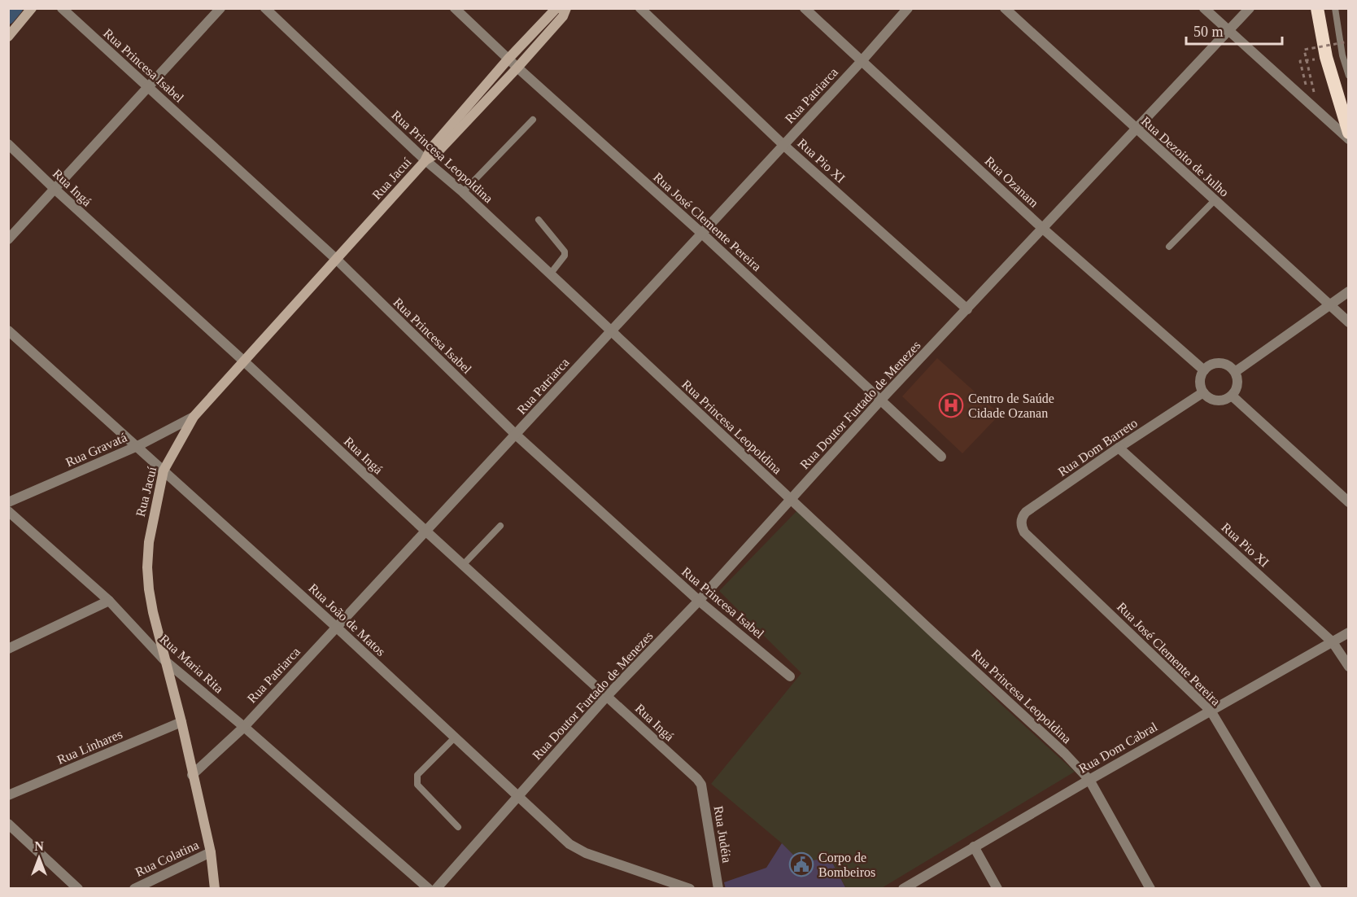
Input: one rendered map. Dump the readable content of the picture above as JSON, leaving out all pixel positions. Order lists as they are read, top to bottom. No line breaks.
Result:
{"streets":{"main road":["Rua Jacuí"],"street":["Rua Princesa Isabel","Rua Patriarca","Rua Princesa Leopoldina","Rua Dezoito de Julho","Rua Pio XI","Rua Ozanam","Rua Ingá","Rua José Clemente Pereira","Rua Doutor Furtado de Menezes","Rua Dom Barreto","Rua Gravatá","Rua João de Matos","Rua Maria Rita","Rua Linhares","Rua Dom Cabral","Rua Judéia","Rua Colatina"]},"crossings":[["Rua Princesa Isabel","Rua Patriarca"],["Rua Princesa Isabel","Rua Jacuí"],["Rua Princesa Isabel","Rua Doutor Furtado de Menezes"],["Rua Patriarca","Rua Princesa Leopoldina"],["Rua Patriarca","Rua Pio XI"],["Rua Patriarca","Rua Jacuí"],["Rua Patriarca","Rua Ozanam"],["Rua Patriarca","Rua Ingá"],["Rua Patriarca","Rua José Clemente Pereira"],["Rua Patriarca","Rua João de Matos"],["Rua Patriarca","Rua Maria Rita"],["Rua Princesa Leopoldina","Rua Jacuí"],["Rua Princesa Leopoldina","Rua Doutor Furtado de Menezes"],["Rua Princesa Leopoldina","Rua Dom Cabral"],["Rua Dezoito de Julho","Rua Doutor Furtado de Menezes"],["Rua Pio XI","Rua Doutor Furtado de Menezes"],["Rua Pio XI","Rua Dom Barreto"],["Rua Pio XI","Rua Dom Cabral"],["Rua Jacuí","Rua Ingá"],["Rua Jacuí","Rua José Clemente Pereira"],["Rua Jacuí","Rua Gravatá"],["Rua Jacuí","Rua João de Matos"],["Rua Jacuí","Rua Maria Rita"],["Rua Jacuí","Rua Linhares"],["Rua Jacuí","Rua Colatina"],["Rua Ozanam","Rua Doutor Furtado de Menezes"],["Rua Ozanam","Rua Dom Barreto"],["Rua Ingá","Rua Doutor Furtado de Menezes"],["Rua Ingá","Rua Judéia"],["Rua José Clemente Pereira","Rua Doutor Furtado de Menezes"],["Rua José Clemente Pereira","Rua Dom Barreto"],["Rua José Clemente Pereira","Rua Dom Cabral"],["Rua Doutor Furtado de Menezes","Rua João de Matos"],["Rua Gravatá","Rua João de Matos"]],"places":{"hospital":["Centro de Saúde Cidade Ozanan"],"public building":["Corpo de Bombeiros"]},"scale_bar":"50 m","north":"top"}
